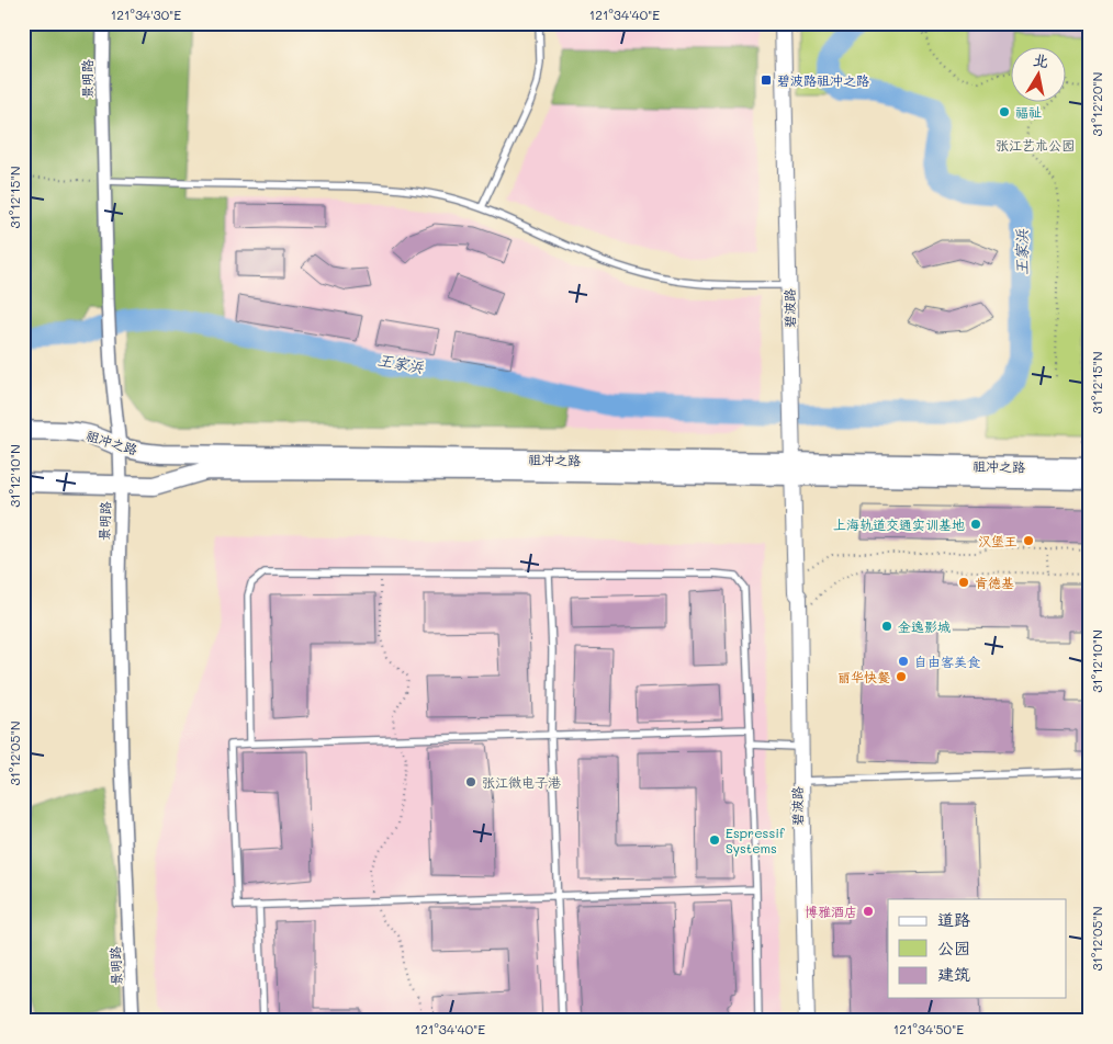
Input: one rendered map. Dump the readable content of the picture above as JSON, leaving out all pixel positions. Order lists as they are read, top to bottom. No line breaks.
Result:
{"streets":{"main road":["祖冲之路"],"street":["景明路","碧波路"]},"crossings":[["景明路","祖冲之路"],["碧波路","祖冲之路"]],"water":["王家浜"],"parks":["张江艺术公园"],"places":{"transit":["碧波路祖冲之路"],"other":["福祉","上海轨道交通实训基地","汉堡王","肯德基","金逸影城","自由客美食","丽华快餐","张江微电子港","Espressif Systems","博雅酒店"]},"legend":["道路","公园","建筑"],"north":"top","coordinates":["121°34'30\"E","121°34'40\"E","31°12'20\"N","31°12'15\"N","31°12'10\"N","31°12'05\"N","121°34'50\"E"]}
